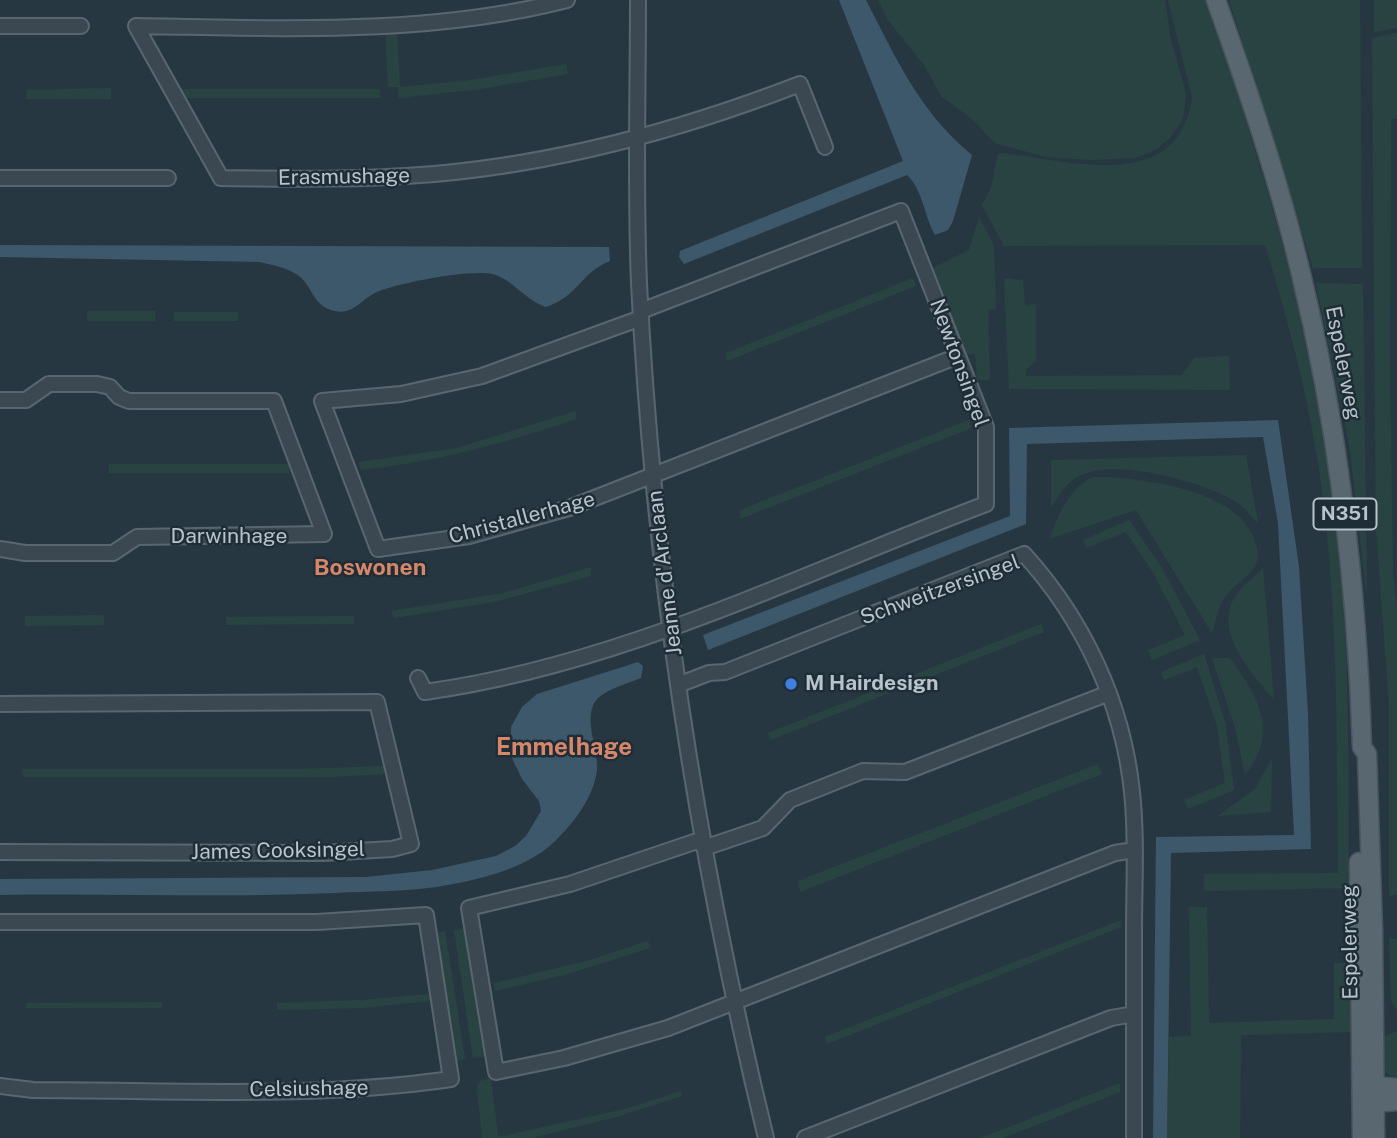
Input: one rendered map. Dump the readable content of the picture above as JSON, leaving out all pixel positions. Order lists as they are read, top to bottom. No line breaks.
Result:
{"streets":{"main road":["Espelerweg","N351"],"street":["Erasmushage","Newtonsingel","Christallerhage","Darwinhage","Jeanne d'Arclaan","Schweitzersingel","James Cooksingel","Celsiushage"]},"crossings":[["Erasmushage","Jeanne d'Arclaan"],["Newtonsingel","Christallerhage"],["Newtonsingel","Jeanne d'Arclaan"],["Christallerhage","Jeanne d'Arclaan"],["Jeanne d'Arclaan","Schweitzersingel"]],"districts":["Boswonen","Emmelhage"],"places":["M Hairdesign"]}
